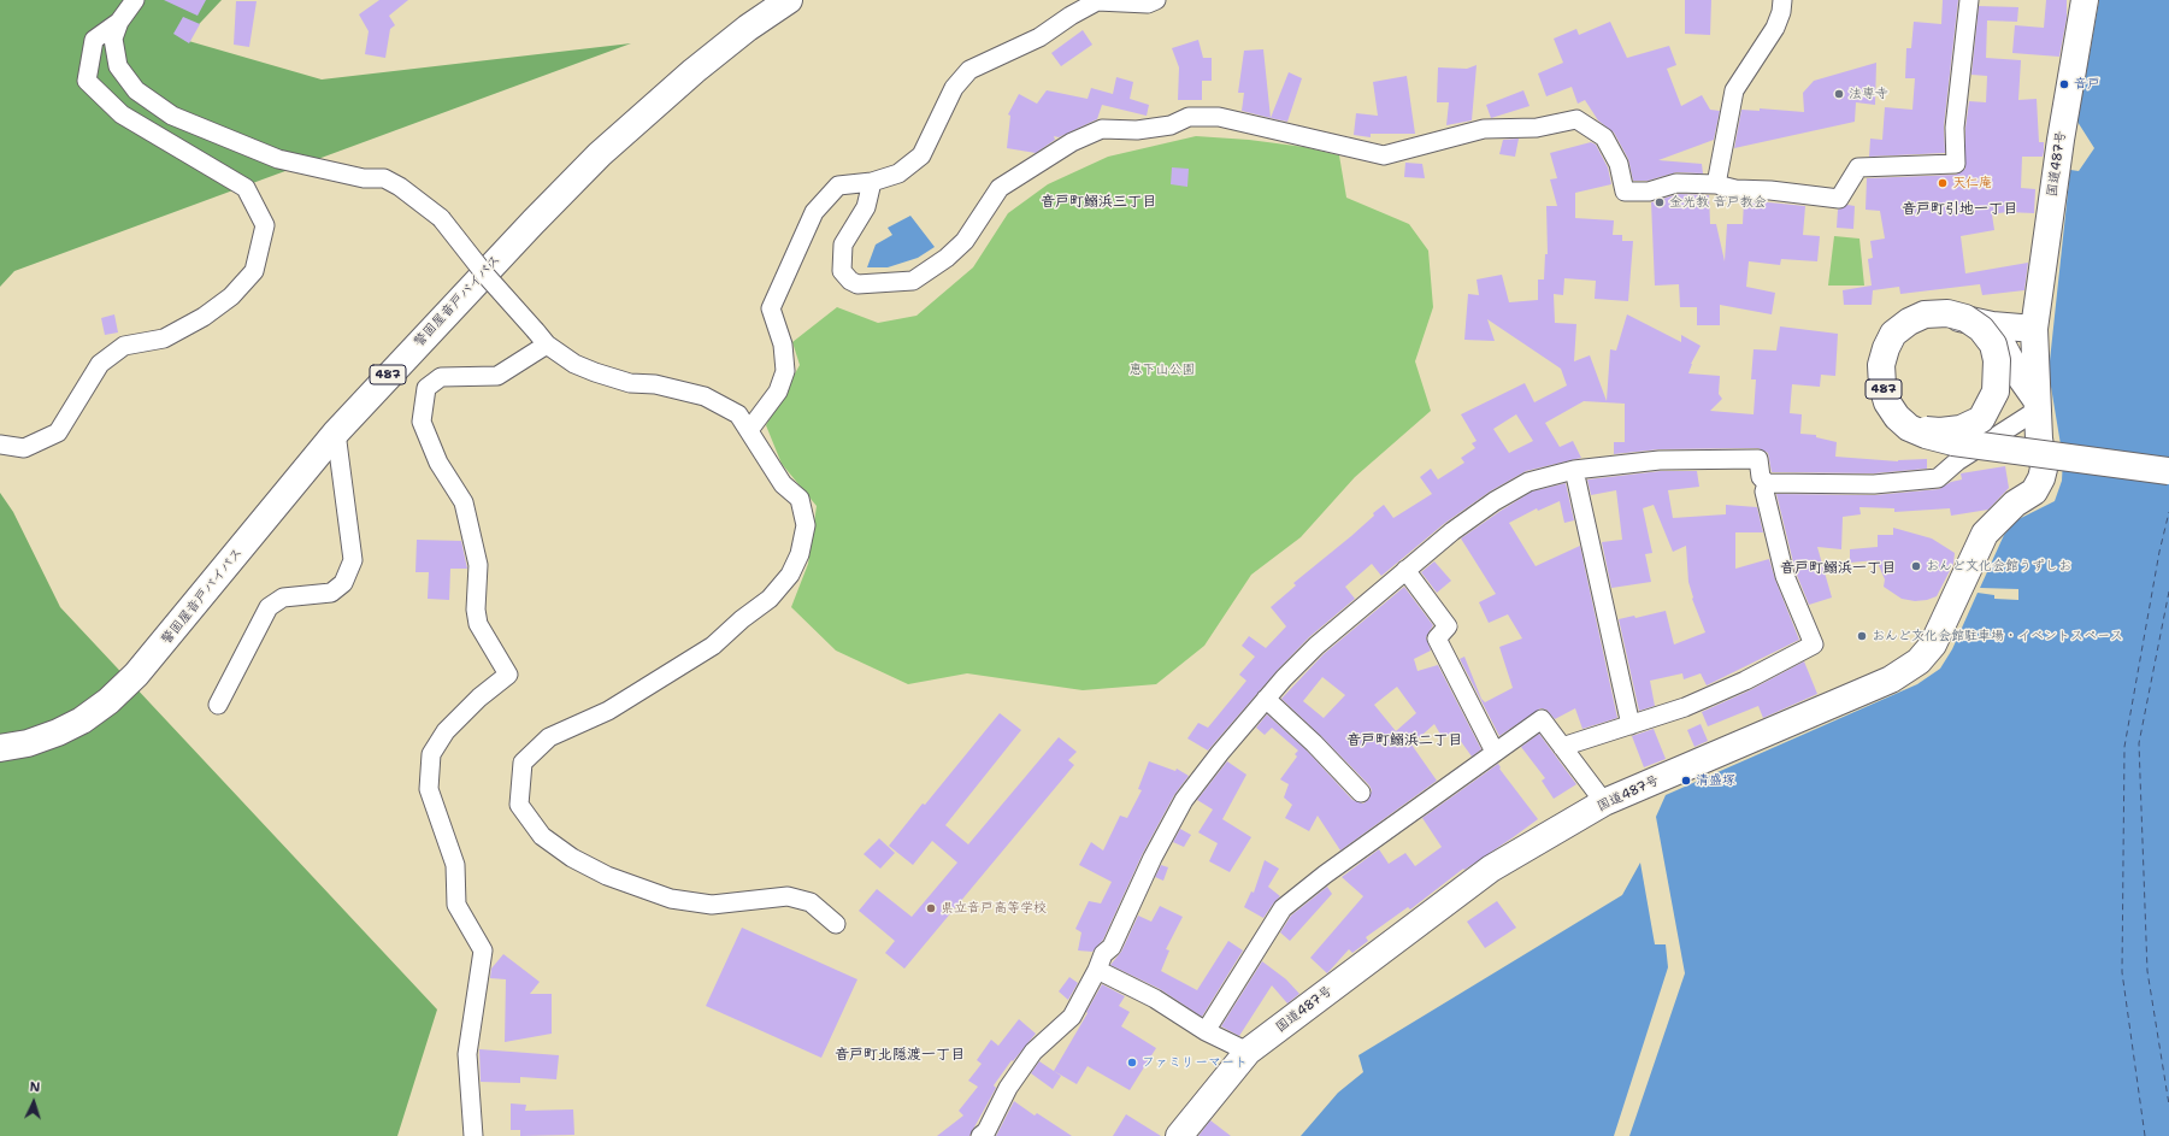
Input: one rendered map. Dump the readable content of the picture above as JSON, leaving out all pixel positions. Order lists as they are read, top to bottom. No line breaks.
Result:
{"streets":{"highway":["国道487号","警固屋音戸バイパス","487"]},"crossings":[["国道487号","487"]],"districts":["音戸町鰯浜三丁目","音戸町引地一丁目","音戸町鰯浜一丁目","音戸町鰯浜二丁目","音戸町北隠渡一丁目"],"parks":["恵下山公園"],"places":["音戸","法専寺","天仁庵","金光教 音戸教会","おんど文化会館うずしお","おんど文化会館駐車場・イベントスペース","清盛塚","県立音戸高等学校","ファミリーマート"],"north":"top"}
